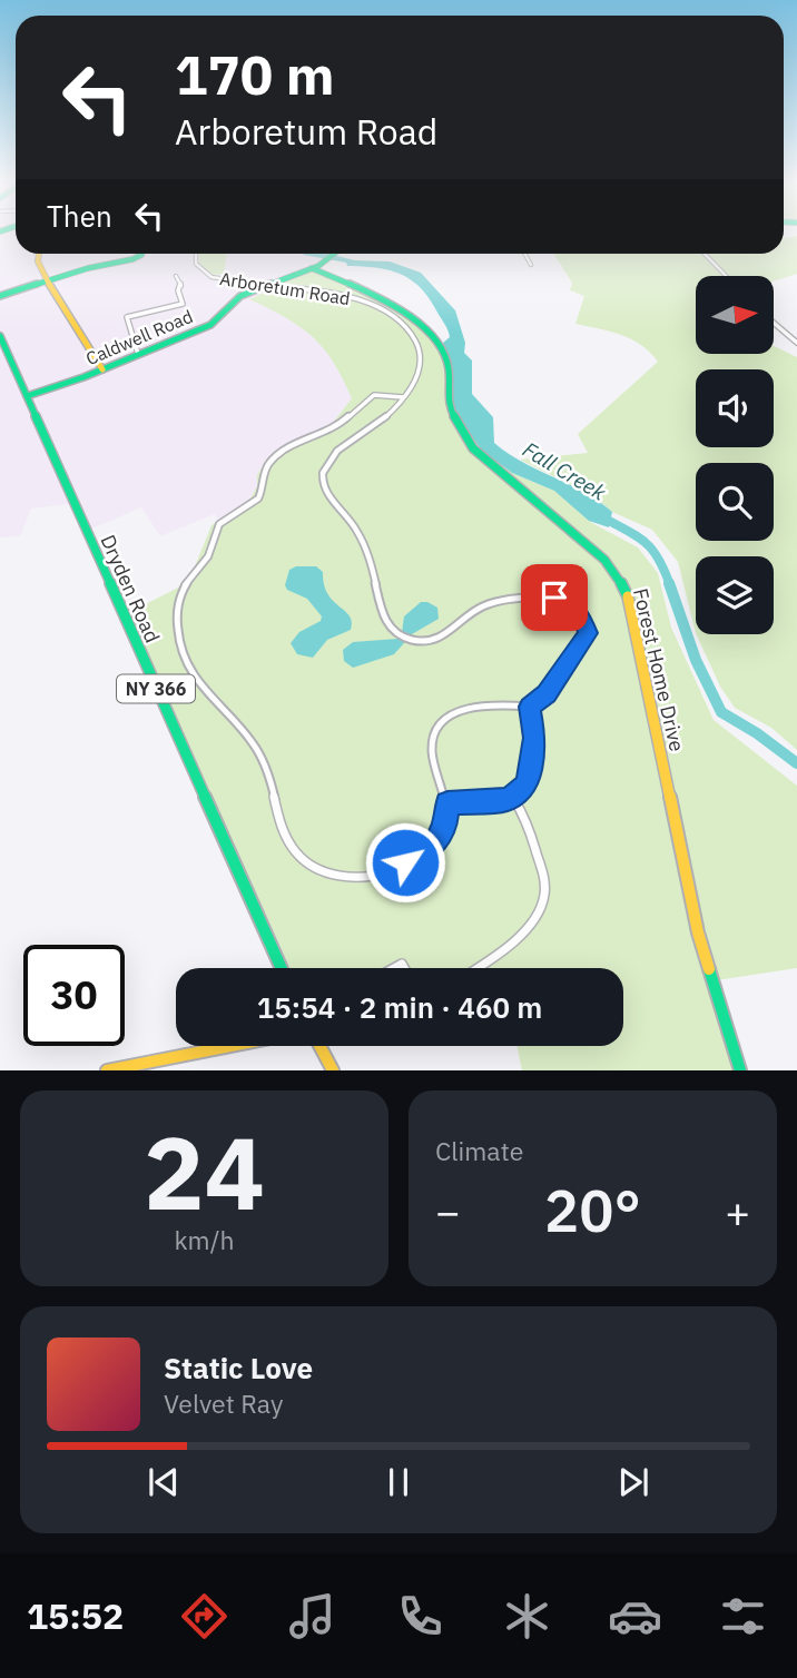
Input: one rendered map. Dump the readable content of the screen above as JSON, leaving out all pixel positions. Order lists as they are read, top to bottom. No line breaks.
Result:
{"streets":{"street":["Arboretum Road","Caldwell Road","Dryden Road","Forest Home Drive","NY 366"]},"crossings":[["Arboretum Road","Caldwell Road"],["Caldwell Road","Dryden Road"],["Caldwell Road","Forest Home Drive"]],"water":["Fall Creek"],"north":"right","page":{"turn":["170 m","Arboretum Road"],"then":"Then","limit":"30","trip":"15:54 · 2 min · 460 m","tile":[["24","km/h"],"Climate"],"heat":["−","20°","+"],"song":["Static Love","Velvet Ray"],"tabs":"15:52"}}
